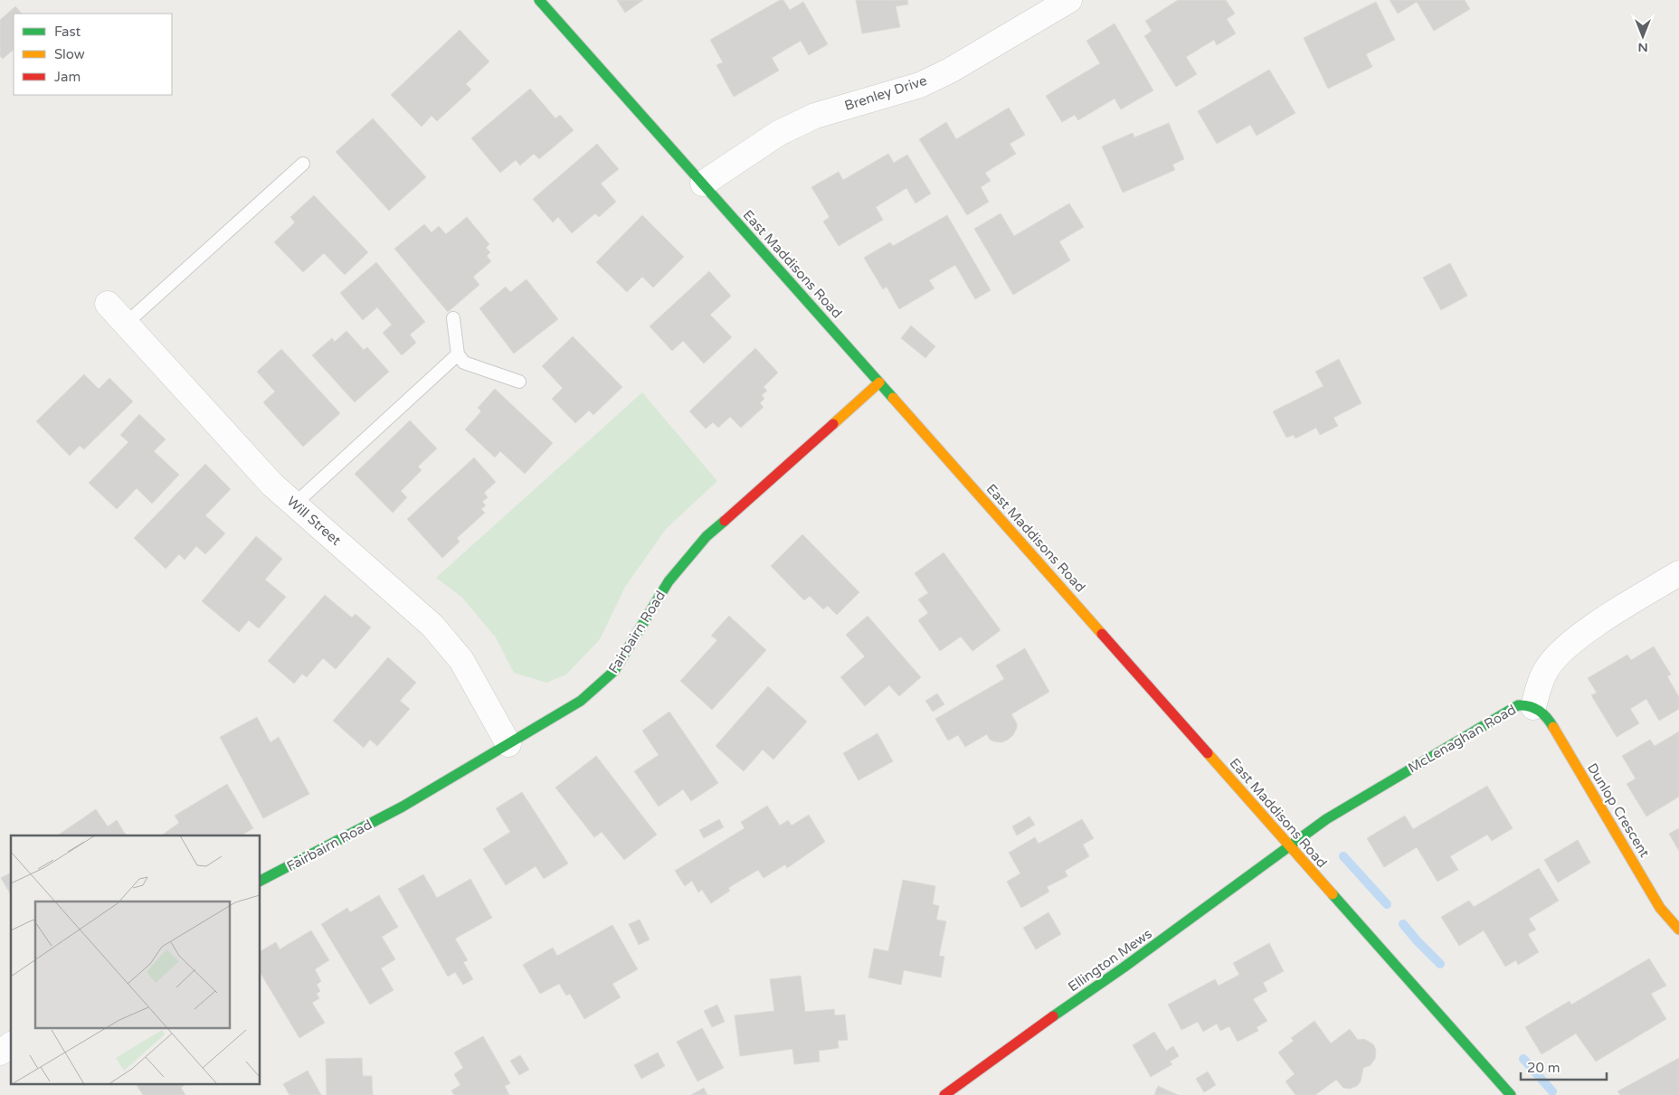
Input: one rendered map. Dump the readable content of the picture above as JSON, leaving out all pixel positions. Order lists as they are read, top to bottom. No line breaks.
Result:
{"streets":{"street":["Brenley Drive","East Maddisons Road","Will Street","Fairbairn Road","McLenaghan Road","Dunlop Crescent","Ellington Mews"]},"crossings":[["Brenley Drive","East Maddisons Road"],["East Maddisons Road","Fairbairn Road"],["East Maddisons Road","McLenaghan Road"],["East Maddisons Road","Ellington Mews"],["Will Street","Fairbairn Road"],["McLenaghan Road","Dunlop Crescent"],["McLenaghan Road","Ellington Mews"]],"legend":["Fast","Slow","Jam"],"scale_bar":"20 m","north":"bottom"}
